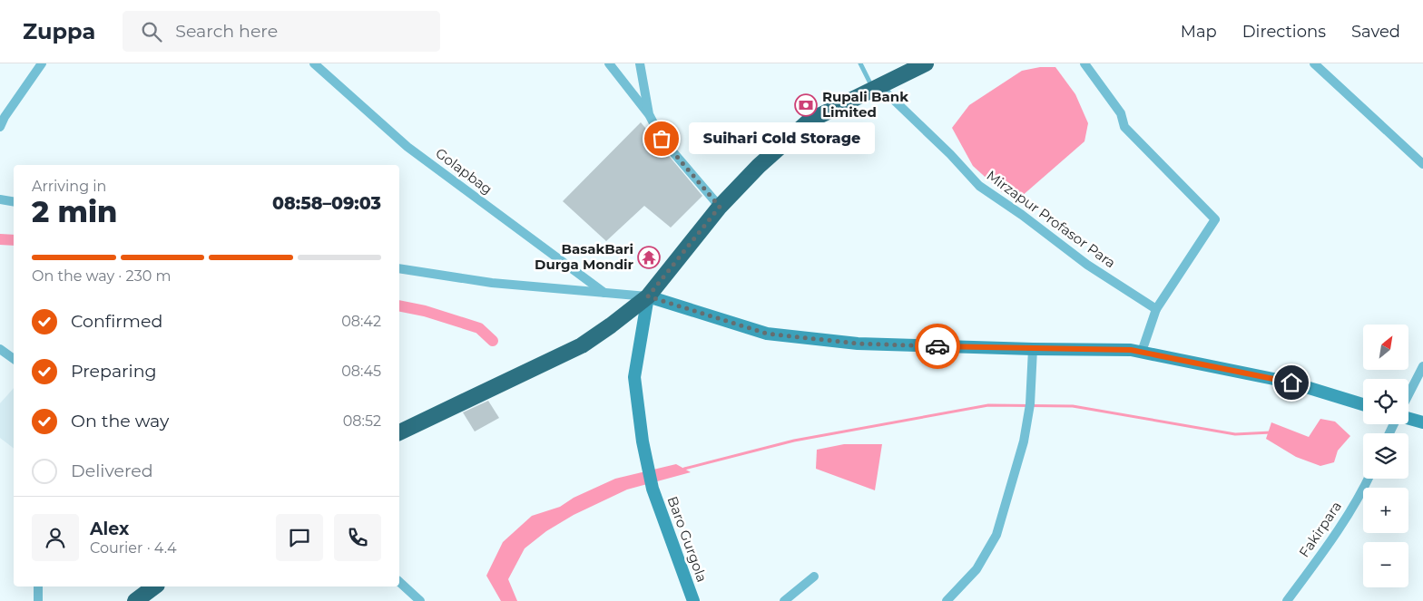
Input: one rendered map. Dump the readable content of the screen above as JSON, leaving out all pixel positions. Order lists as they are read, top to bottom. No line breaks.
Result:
{"streets":{"street":["Golapbag","Mirzapur Profasor Para","Fakirpara","Baro Gurgola"]},"places":{"bank":["Rupali Bank Limited"],"other":["Suihari Cold Storage"],"temple":["BasakBari Durga Mondir"]},"north":"top right","page":{"header":"Zuppa","search":"Search here","nav":["Map","Directions","Saved"],"bubble":"Suihari Cold Storage","heading":["2 min","Arriving in","08:58–09:03"],"panel":["Alex","Courier · 4.4"],"bar":"On the way · 230 m","list":[["Confirmed","08:42"],["Preparing","08:45"],["On the way","08:52"],"Delivered"],"map_buttons":["+","−"]}}
